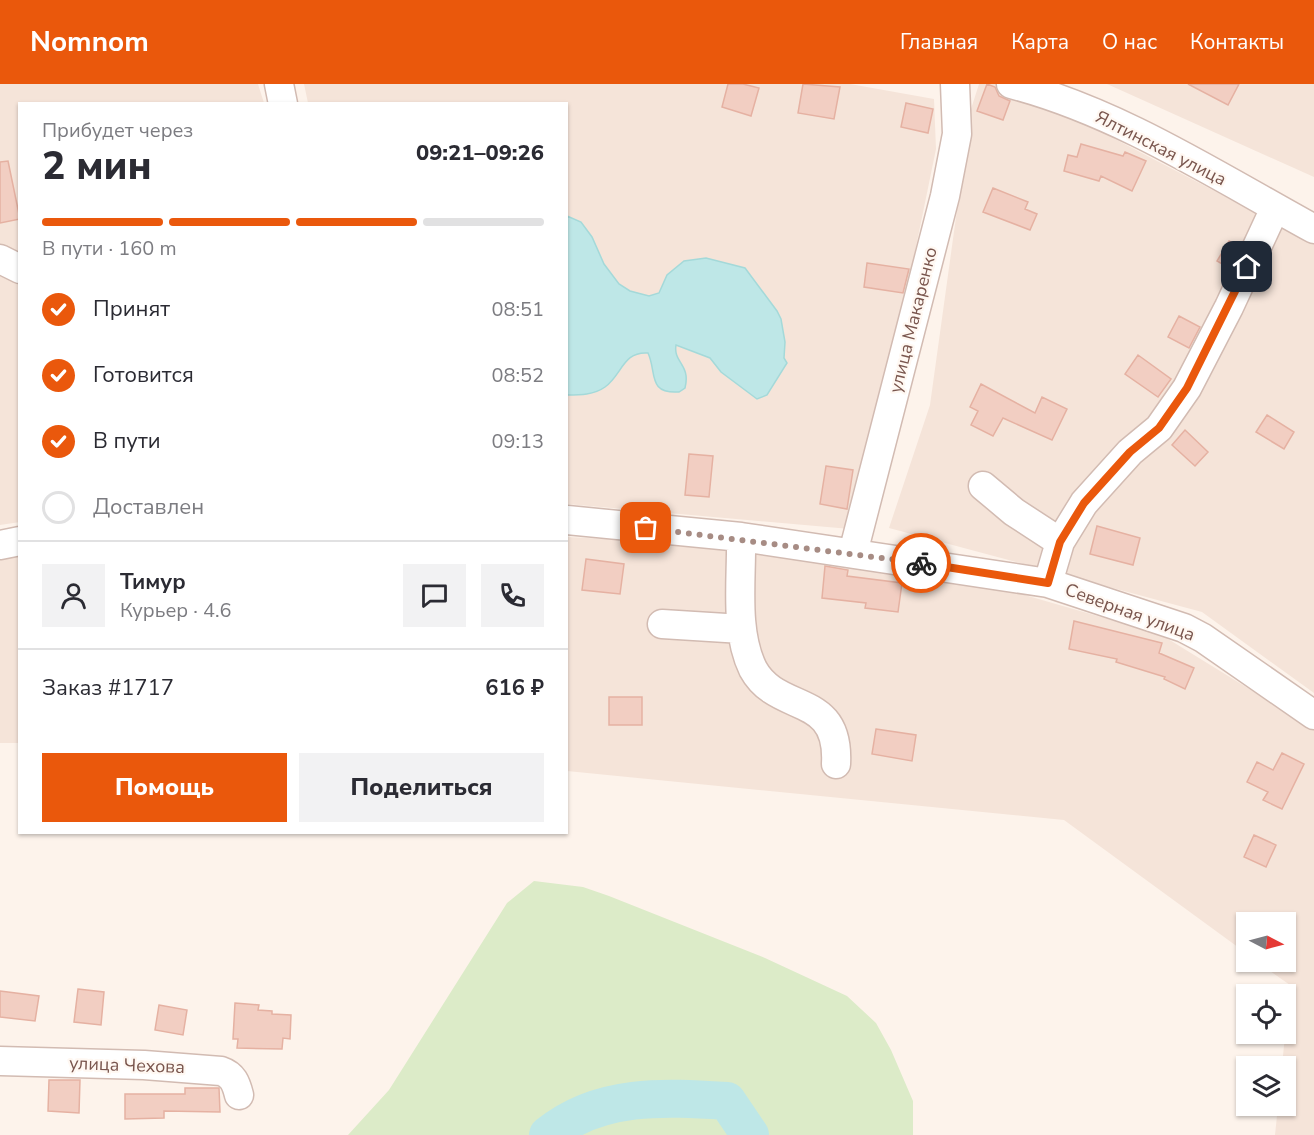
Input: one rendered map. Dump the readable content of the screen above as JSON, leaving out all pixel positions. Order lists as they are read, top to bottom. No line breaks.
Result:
{"streets":{"street":["Ялтинская улица","улица Макаренко","Северная улица","улица Чехова"]},"crossings":[["улица Макаренко","Северная улица"]],"north":"right","page":{"header":"Nomnom","nav":["Главная","Карта","О нас","Контакты"],"heading":["2 мин","Прибудет через","09:21–09:26"],"panel":["Тимур","Курьер · 4.6","Заказ #1717","616 ₽"],"bar":"В пути · 160 m","list":[["Принят","08:51"],["Готовится","08:52"],["В пути","09:13"],"Доставлен"],"buttons":["Помощь","Поделиться"]}}
